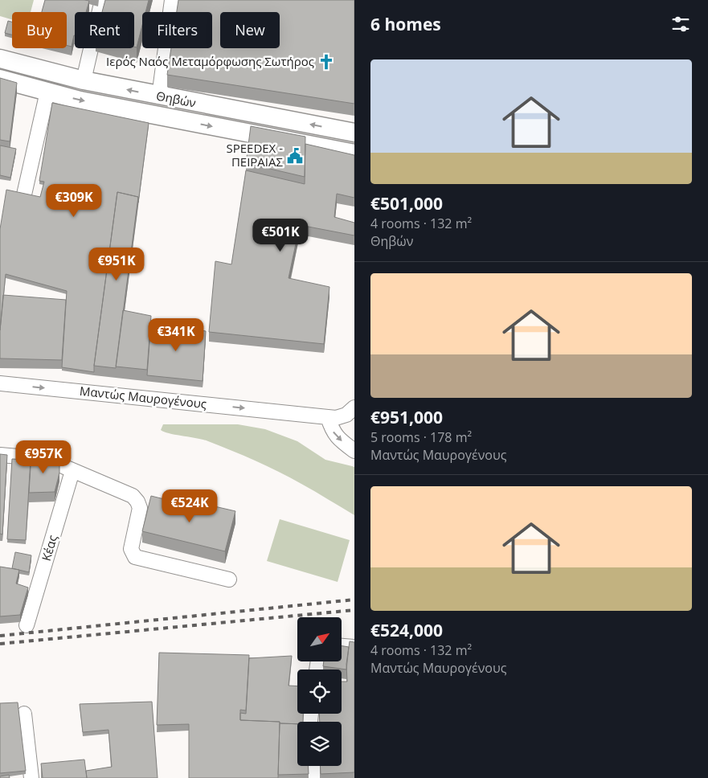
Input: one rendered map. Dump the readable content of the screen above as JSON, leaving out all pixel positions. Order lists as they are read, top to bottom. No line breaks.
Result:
{"streets":{"main road":["Θηβών"],"street":["Μαντώς Μαυρογένους","Κέας"]},"one_way":["Μαντώς Μαυρογένους"],"places":{"church":["Ιερός Ναός Μεταμόρφωσης Σωτήρος"],"public building":["SPEEDEX - ΠΕΙΡΑΙΑΣ"]},"north":"top right","page":{"heading":"6 homes","chip":["Buy","Rent","Filters","New"],"list":[{"name":"€501,000","note":"4 rooms · 132 m² · Θηβών"},{"name":"€951,000","note":"5 rooms · 178 m² · Μαντώς Μαυρογένους"},{"name":"€524,000","note":"4 rooms · 132 m² · Μαντώς Μαυρογένους"}],"price":["€309K","€501K","€951K","€341K","€957K","€524K"]}}
